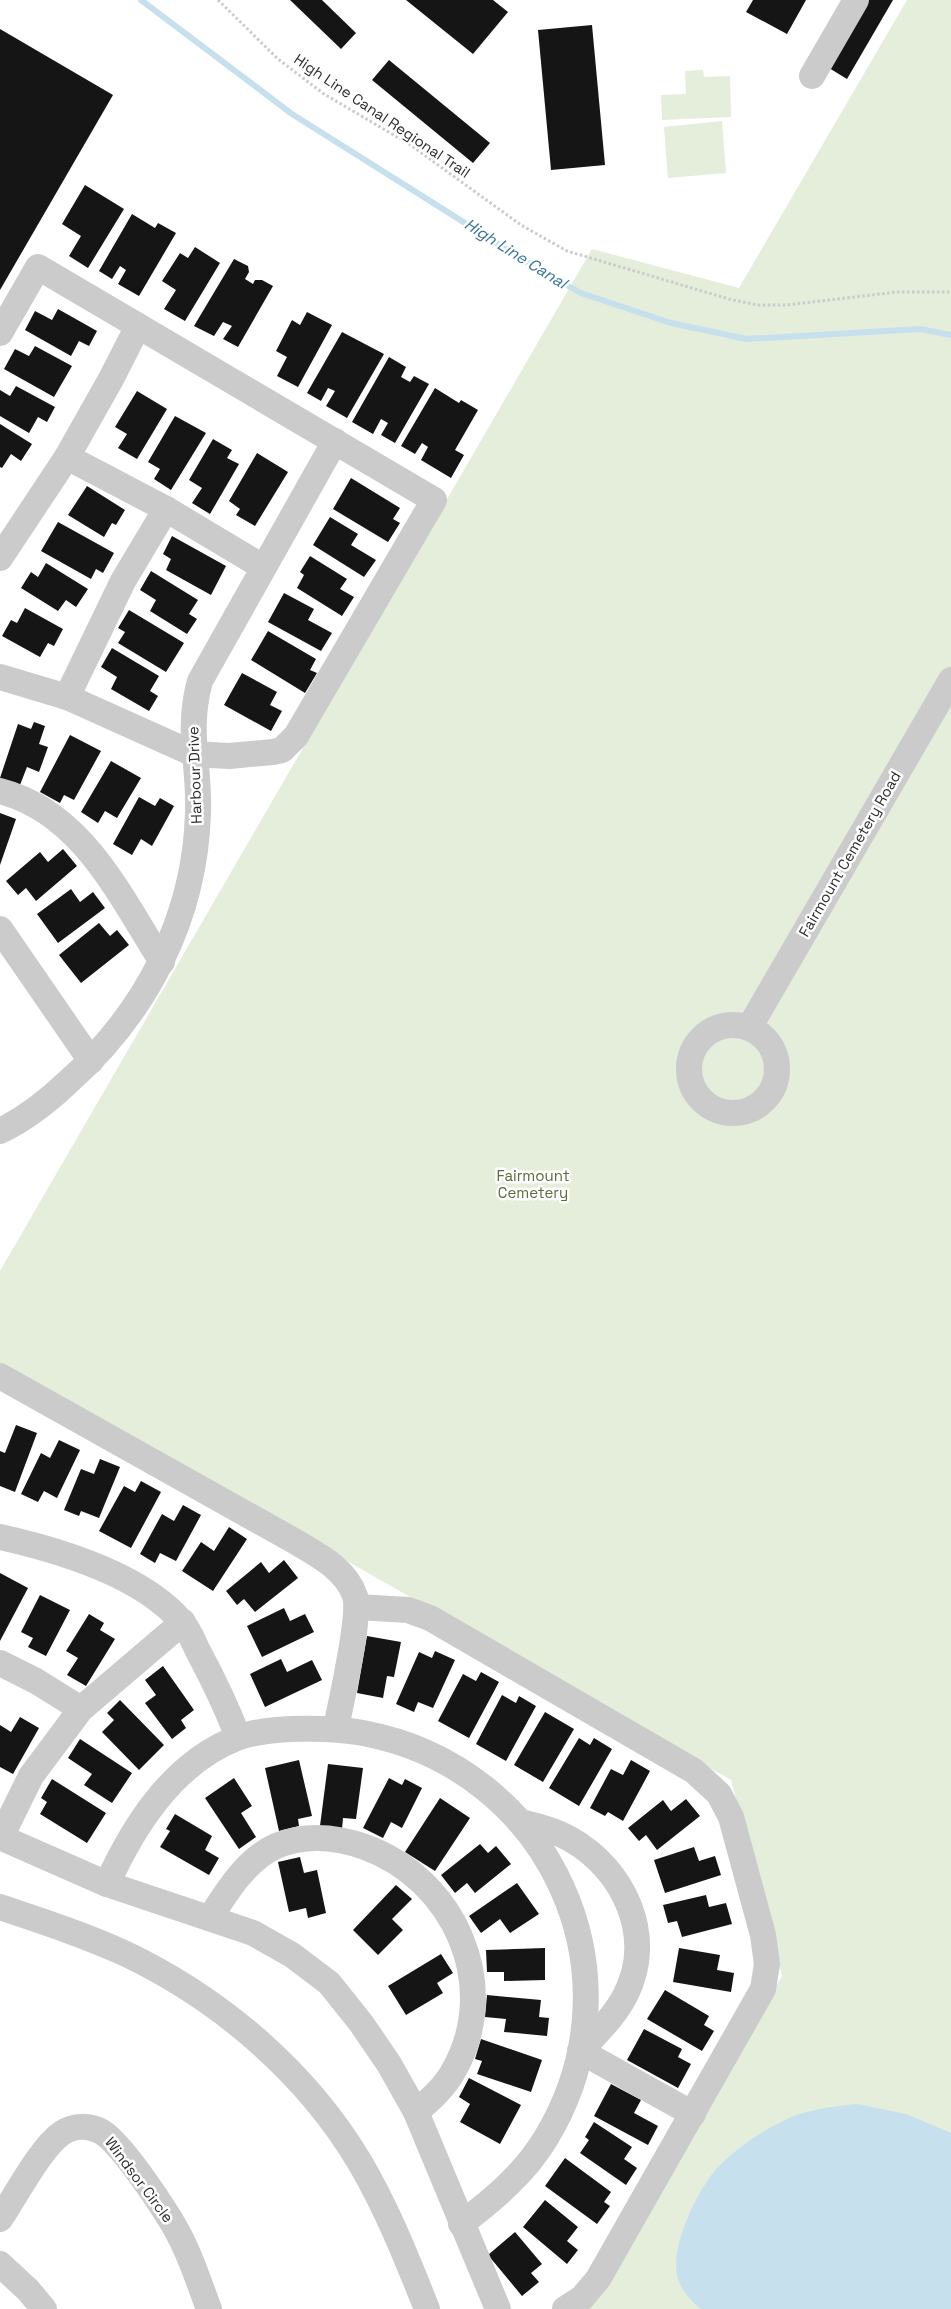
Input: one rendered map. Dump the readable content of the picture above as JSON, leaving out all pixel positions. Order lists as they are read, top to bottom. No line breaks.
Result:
{"streets":{"street":["Harbour Drive","Fairmount Cemetery Road","Windsor Circle"],"path":["High Line Canal Regional Trail"]},"water":["High Line Canal"],"parks":["Fairmount Cemetery"]}
